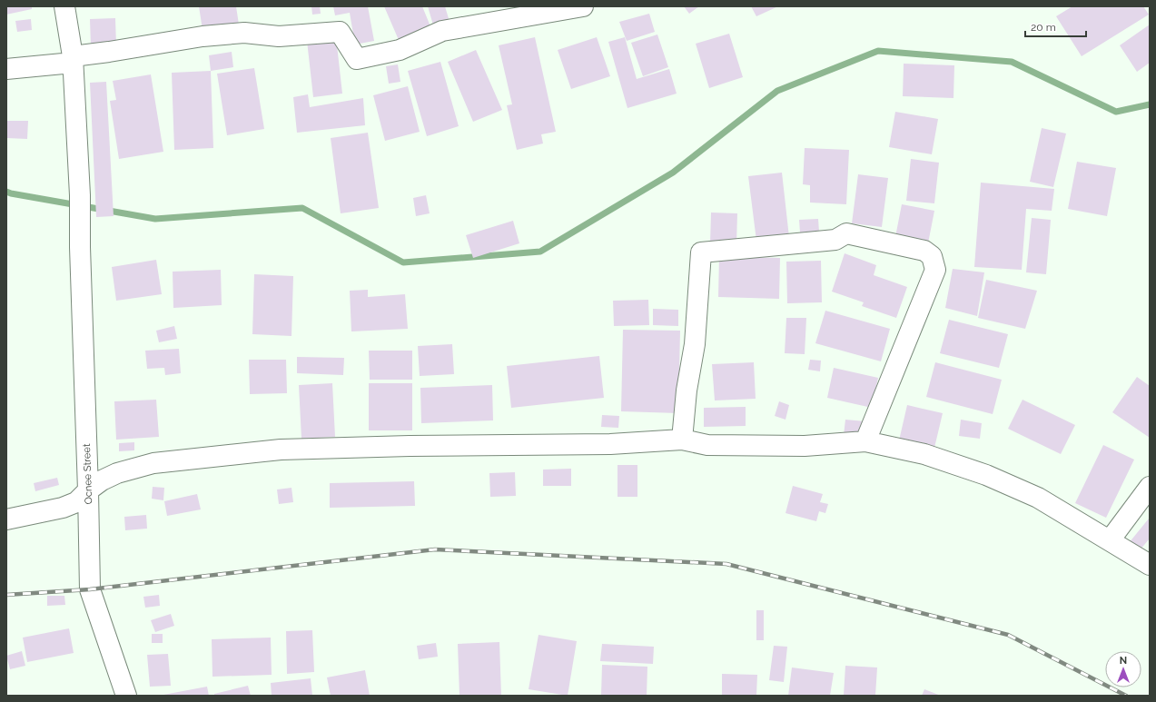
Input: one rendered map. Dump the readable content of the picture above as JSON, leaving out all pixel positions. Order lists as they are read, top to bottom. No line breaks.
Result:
{"streets":{"street":["Ocnee Street"]},"scale_bar":"20 m","north":"top"}
